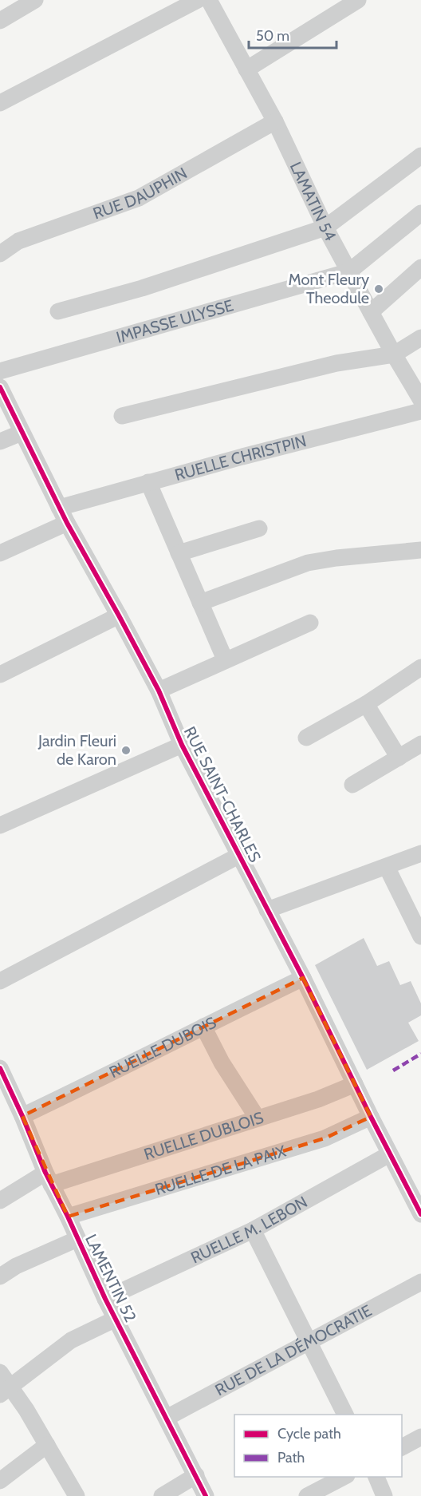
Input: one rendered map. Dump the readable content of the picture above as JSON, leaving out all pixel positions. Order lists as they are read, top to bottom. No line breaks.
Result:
{"streets":{"street":["RUE DAUPHIN","LAMATIN 54","IMPASSE ULYSSE","RUELLE CHRISTPIN","RUE SAINT-CHARLES","RUELLE DUBOIS","RUELLE DUBLOIS","RUELLE DE LA PAIX","RUELLE M. LEBON","LAMENTIN 52","RUE DE LA DÉMOCRATIE"]},"crossings":[["RUE DAUPHIN","LAMATIN 54"],["LAMATIN 54","IMPASSE ULYSSE"],["RUELLE CHRISTPIN","RUE SAINT-CHARLES"],["RUE SAINT-CHARLES","RUELLE DUBOIS"],["RUE SAINT-CHARLES","RUELLE DUBLOIS"],["RUE SAINT-CHARLES","RUELLE DE LA PAIX"],["RUE SAINT-CHARLES","RUELLE M. LEBON"],["RUELLE DUBOIS","LAMENTIN 52"],["RUELLE DUBLOIS","LAMENTIN 52"],["RUELLE DE LA PAIX","LAMENTIN 52"],["RUELLE M. LEBON","LAMENTIN 52"],["LAMENTIN 52","RUE DE LA DÉMOCRATIE"]],"places":["Mont Fleury Theodule","Jardin Fleuri de Karon"],"legend":["Cycle path","Path"],"scale_bar":"50 m"}
